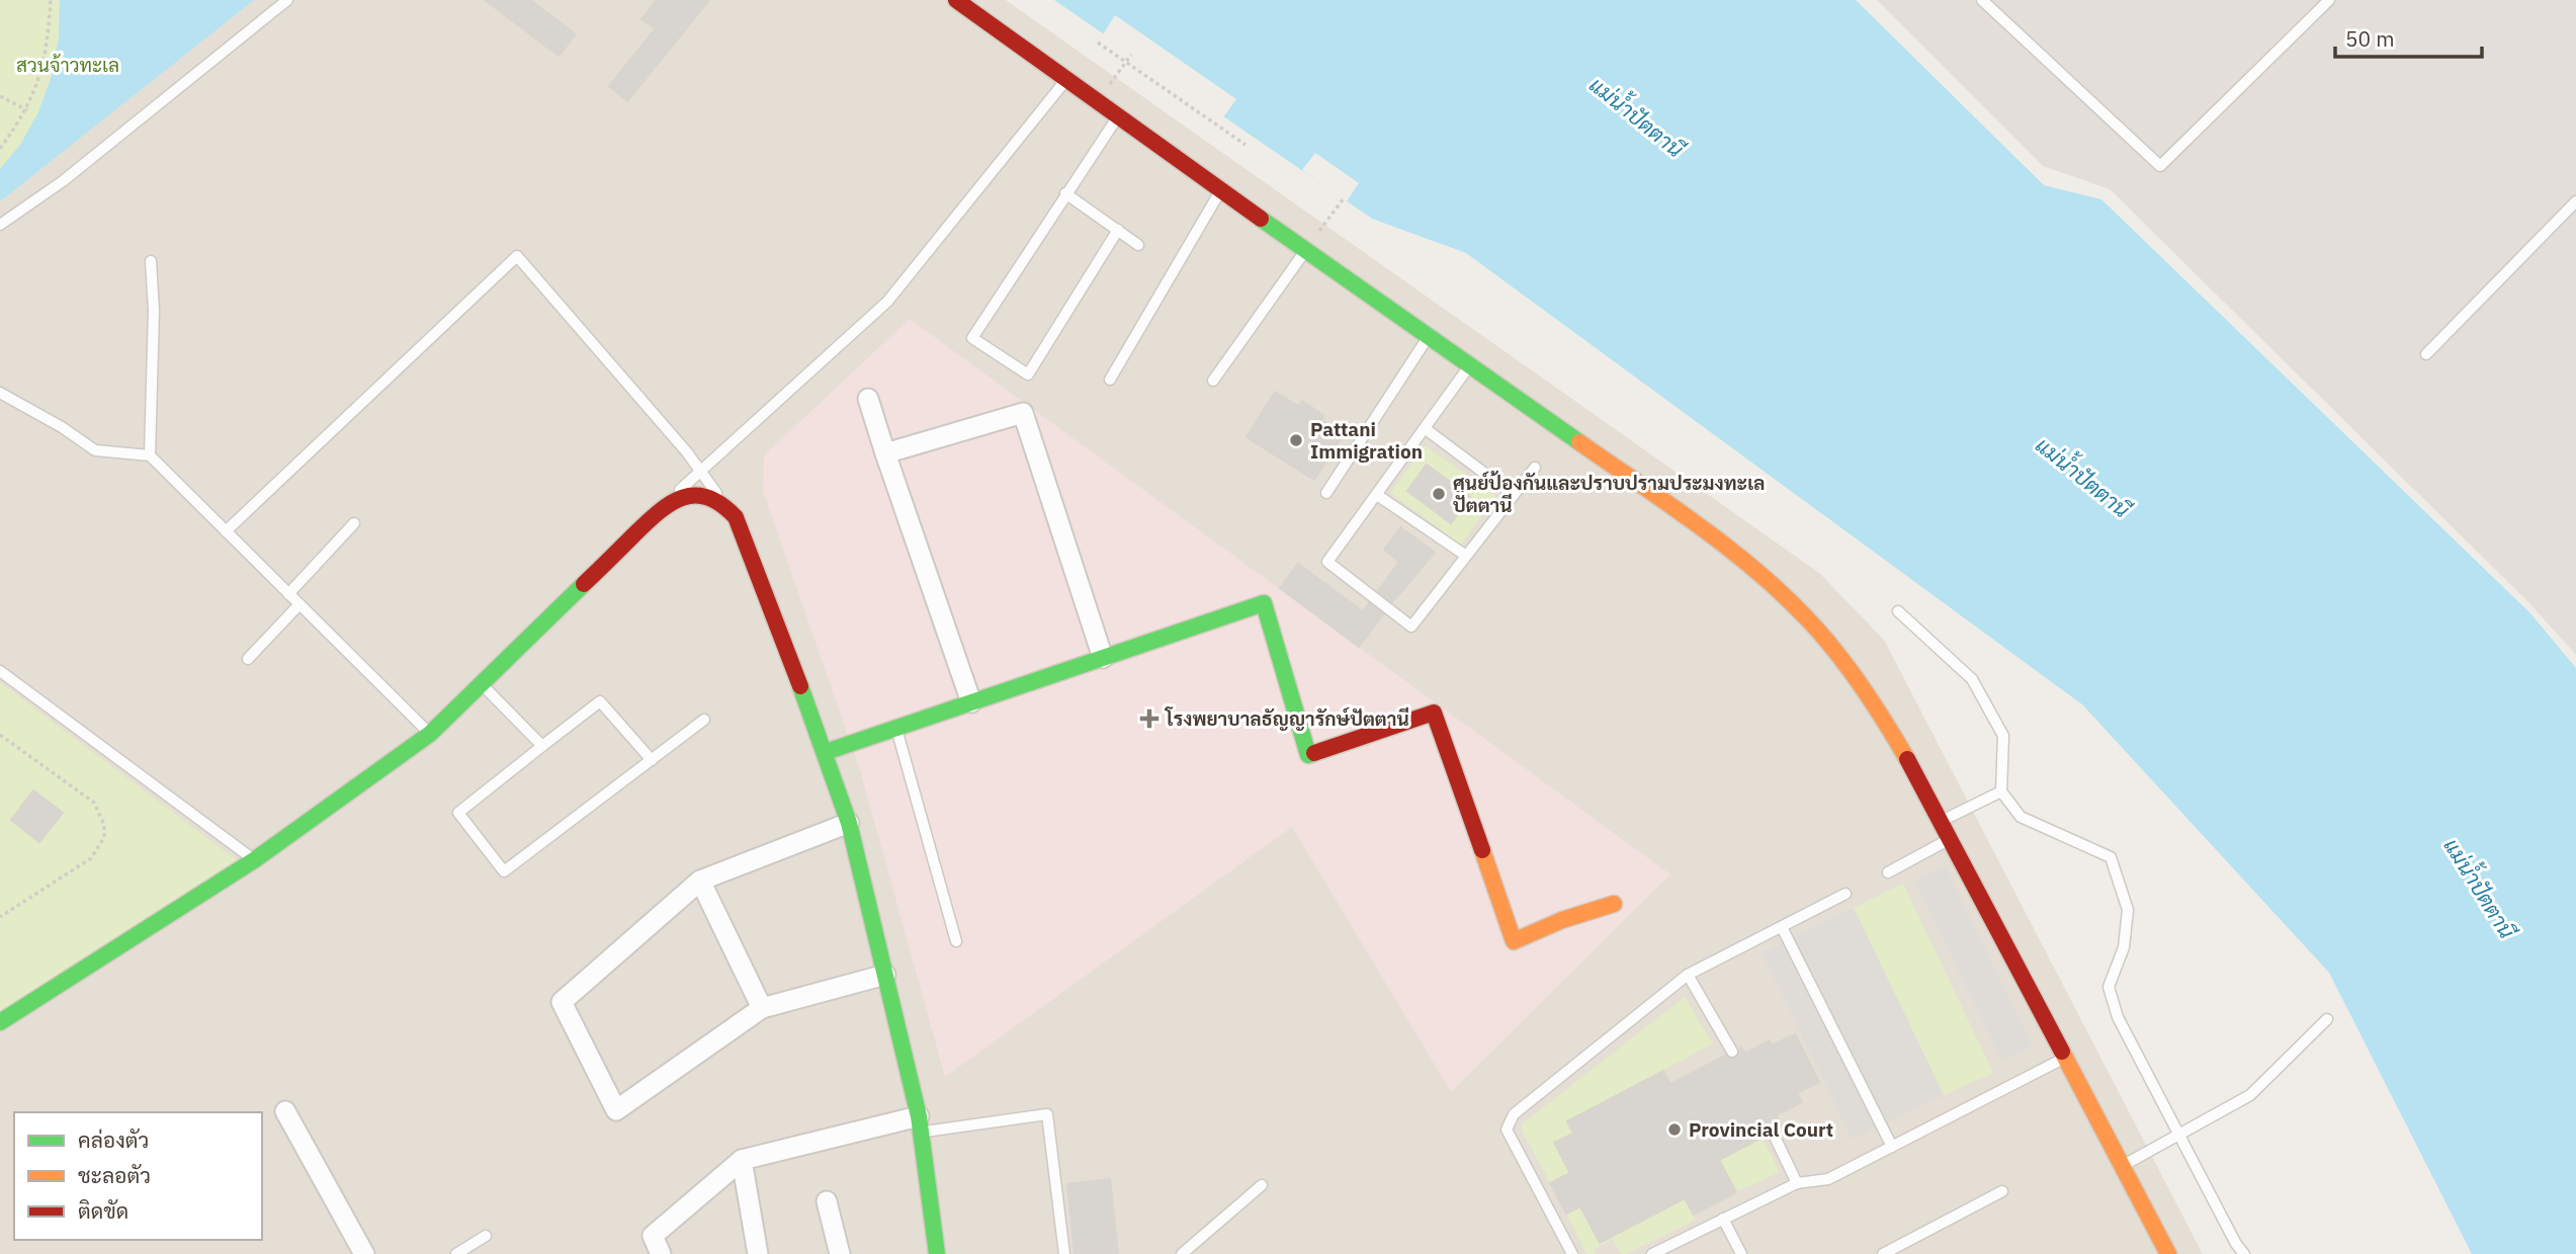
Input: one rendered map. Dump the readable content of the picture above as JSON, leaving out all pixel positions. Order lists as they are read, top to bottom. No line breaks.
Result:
{"water":["แม่น้ำปัตตานี"],"parks":["สวนจ้าวทะเล"],"places":{"other":["Pattani Immigration","ศูนย์ป้องกันและปราบปรามประมงทะเล ปัตตานี","Provincial Court"],"health":["โรงพยาบาลธัญญารักษ์ปัตตานี"]},"legend":["คล่องตัว","ชะลอตัว","ติดขัด"],"scale_bar":"50 m"}
